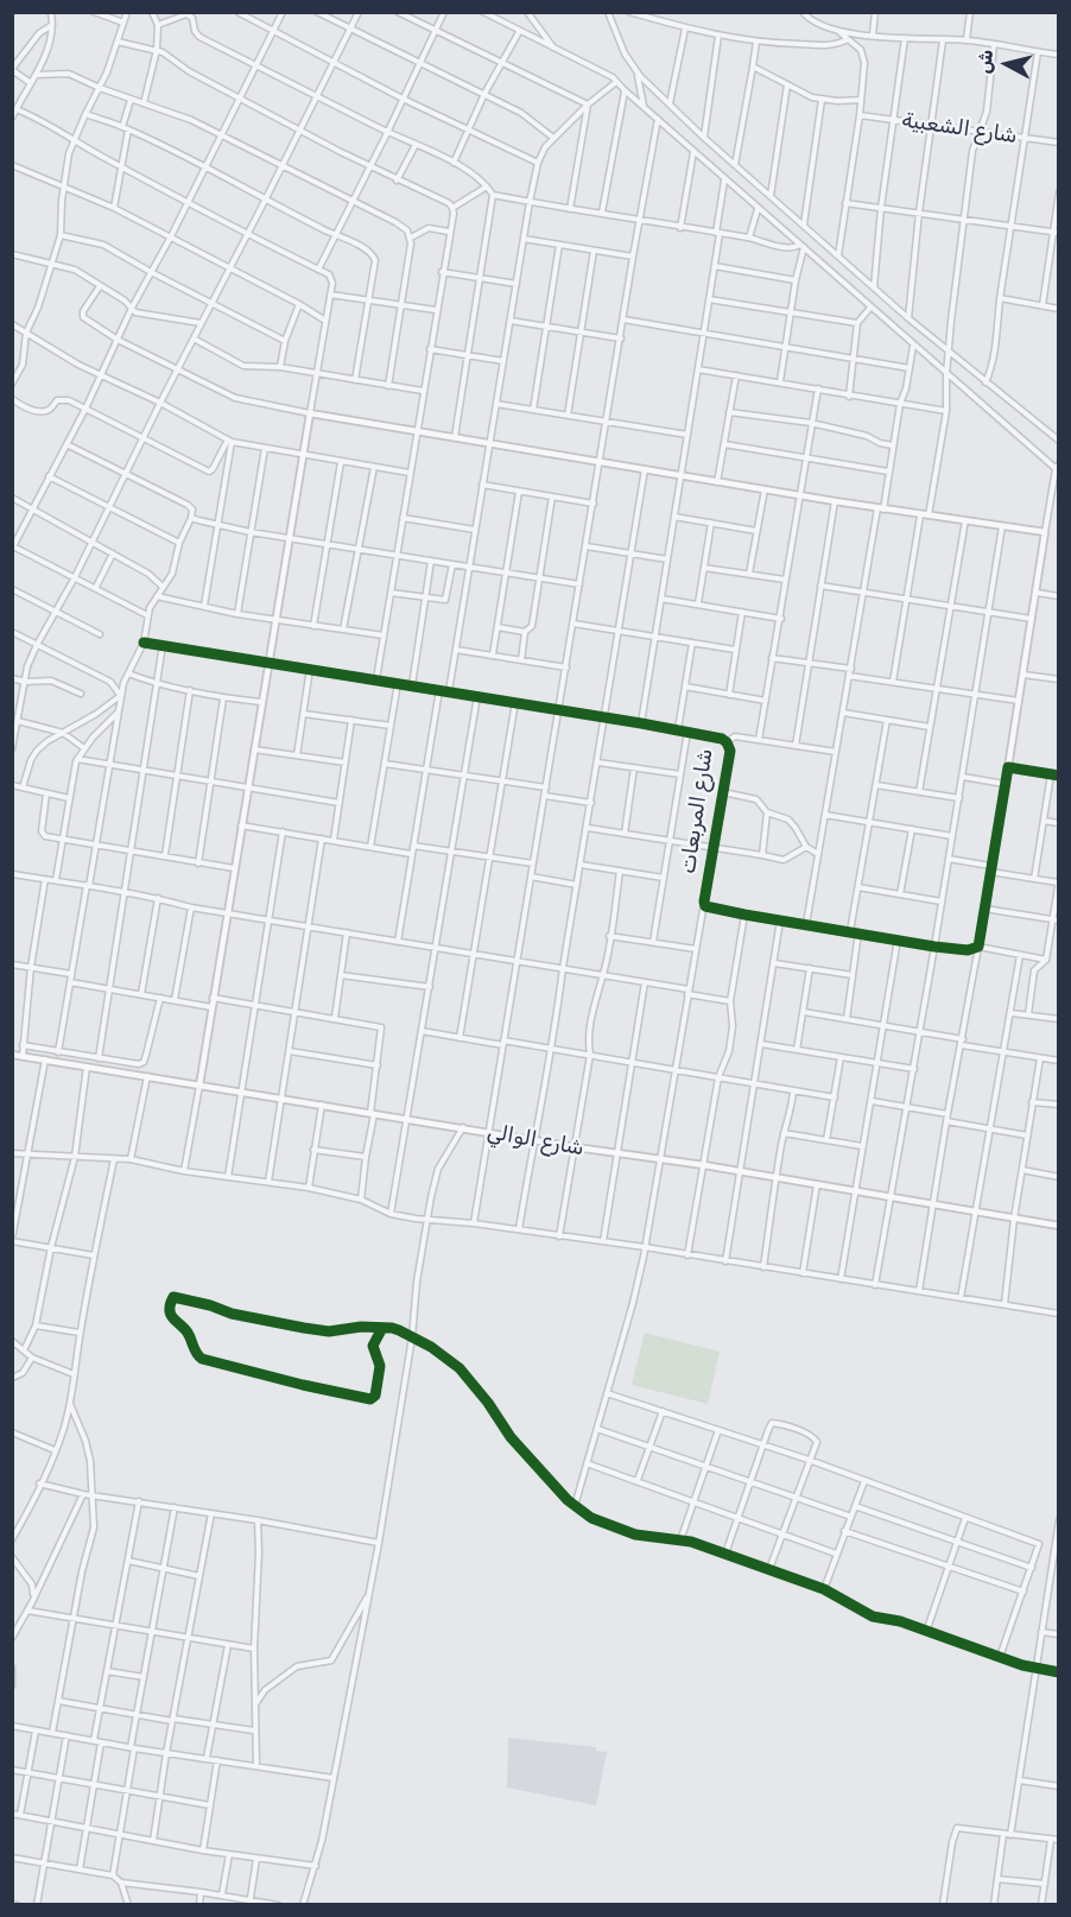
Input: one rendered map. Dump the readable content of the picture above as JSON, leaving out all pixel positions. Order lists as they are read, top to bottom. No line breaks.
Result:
{"streets":{"street":["شارع الشعبية","شارع المربعات","شارع الوالي"]},"north":"left"}
